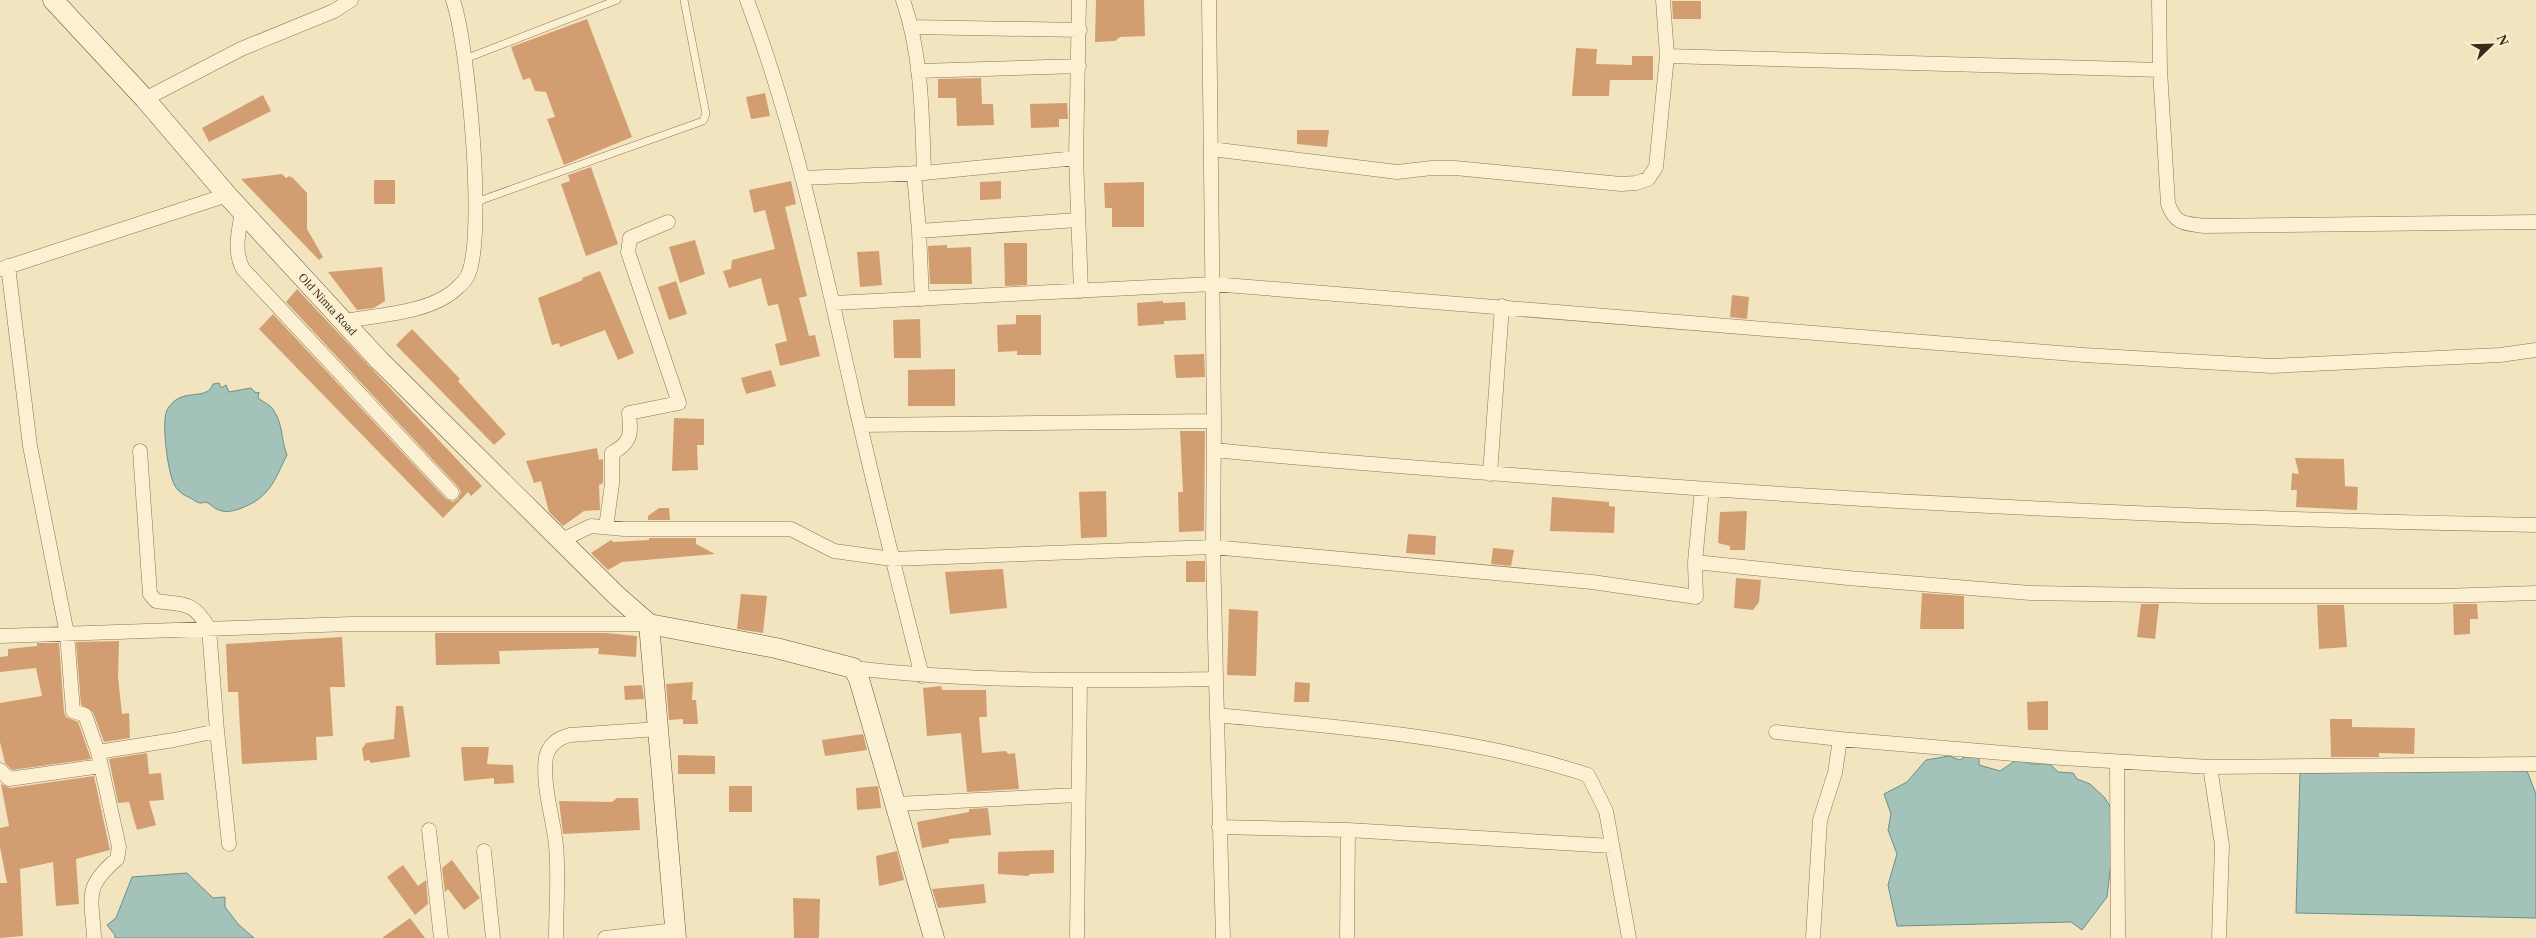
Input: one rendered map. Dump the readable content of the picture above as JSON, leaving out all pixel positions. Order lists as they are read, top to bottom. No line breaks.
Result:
{"streets":{"street":["Old Nimta Road"]},"north":"top right"}
